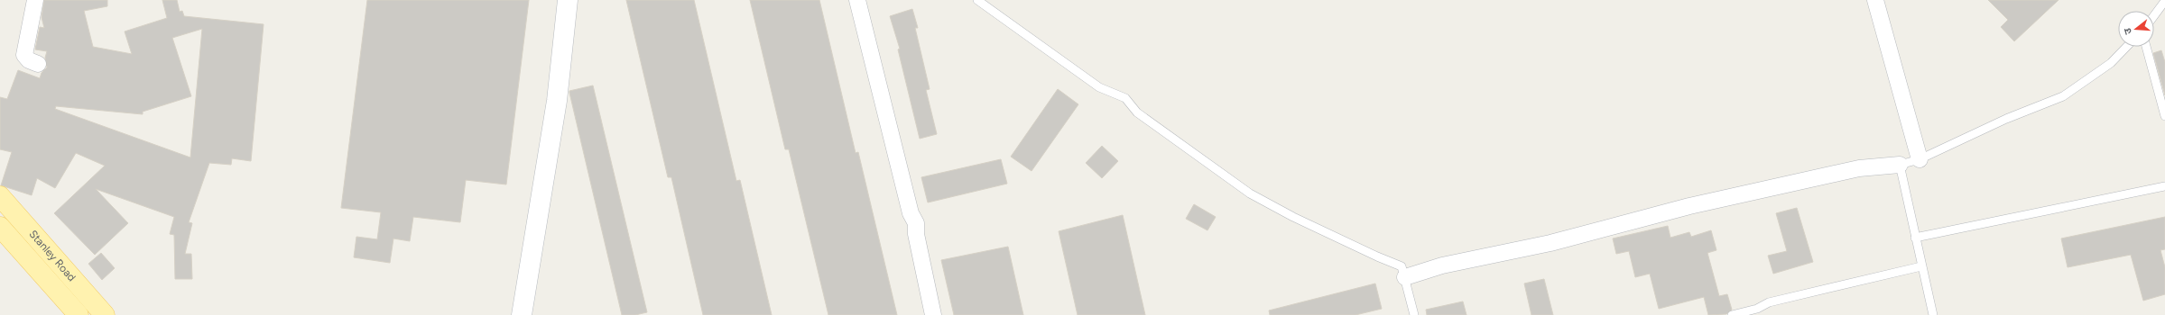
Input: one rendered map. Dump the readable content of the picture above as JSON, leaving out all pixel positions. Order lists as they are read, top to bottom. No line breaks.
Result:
{"streets":{"main road":["Stanley Road"]},"north":"left"}
